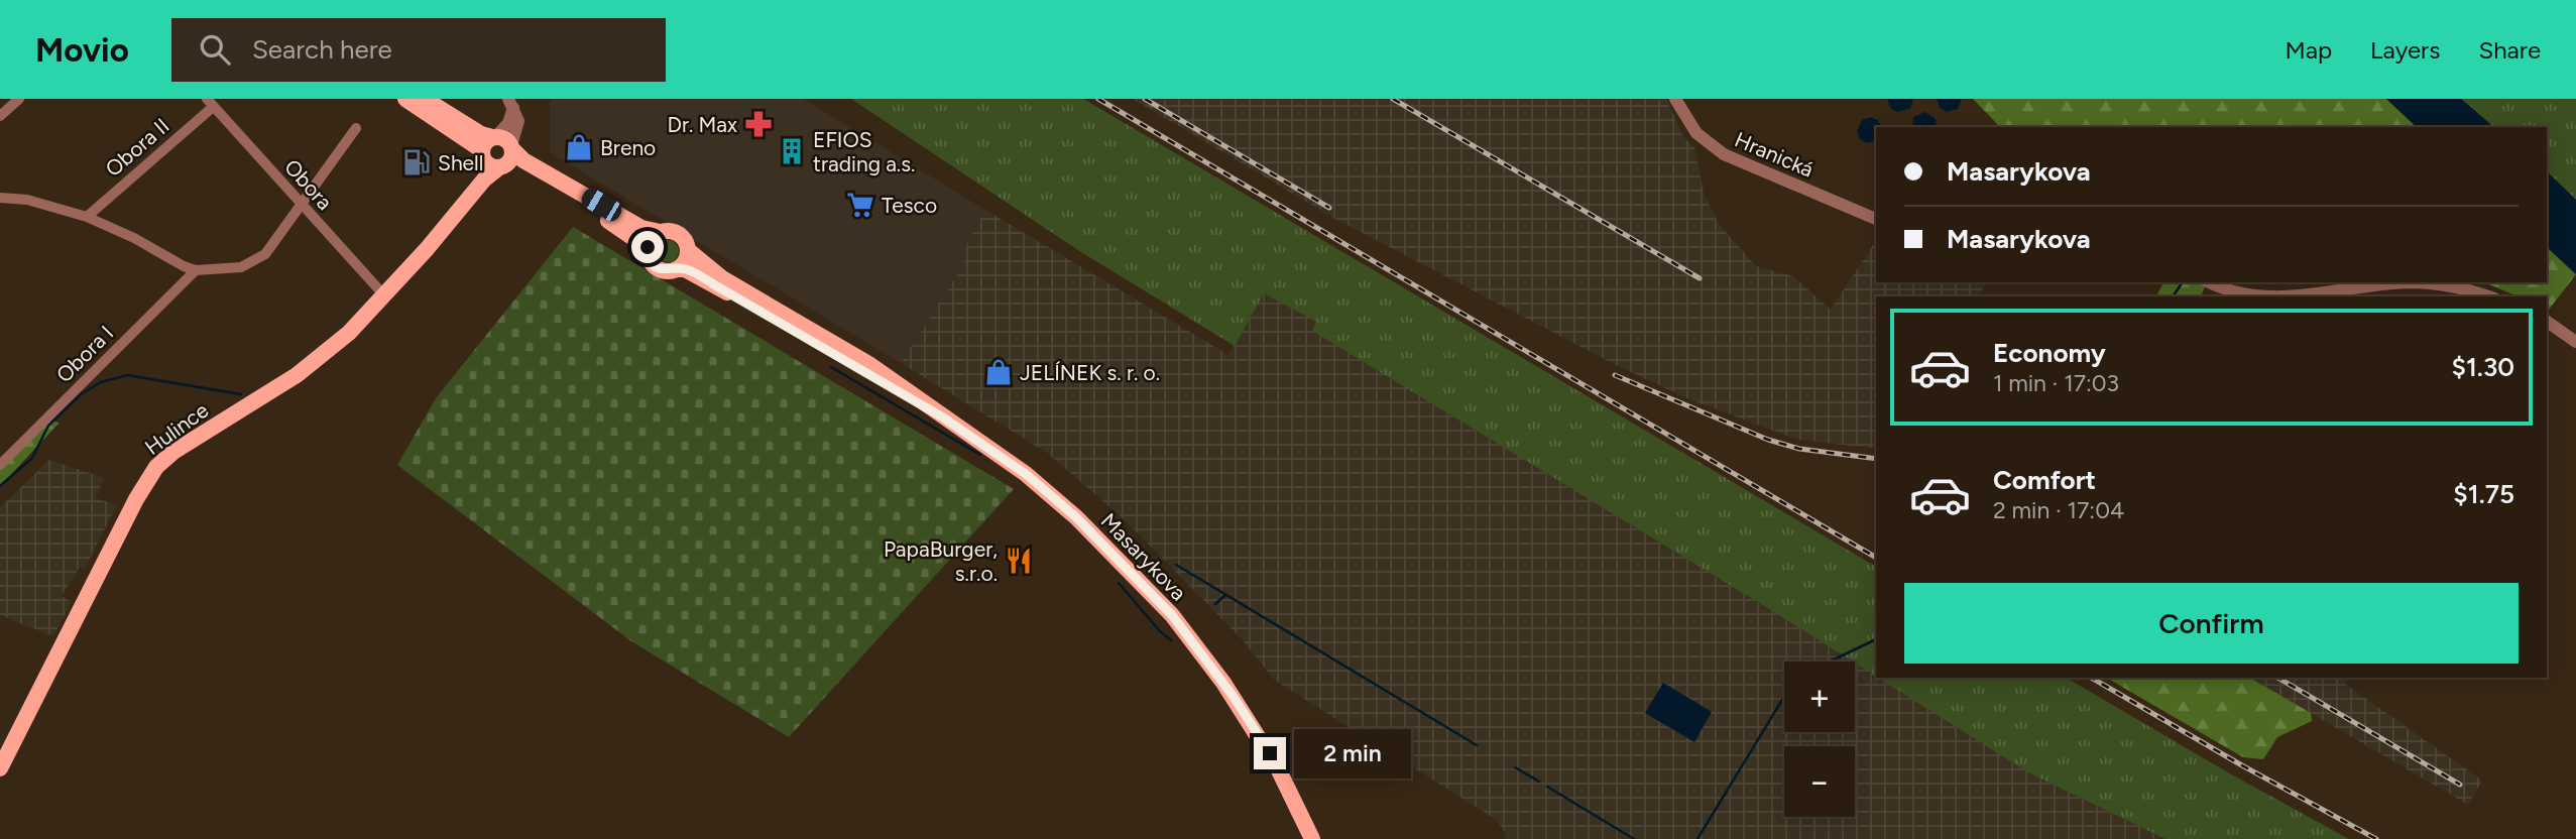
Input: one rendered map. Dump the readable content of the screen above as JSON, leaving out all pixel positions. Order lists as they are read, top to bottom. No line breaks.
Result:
{"streets":{"main road":["Hulince","Masarykova"],"street":["Obora II","Hranická","Obora","Obora I"]},"crossings":[["Obora II","Obora"],["Obora","Hulince"],["Hulince","Masarykova"]],"places":{"pharmacy":["Dr. Max"],"shop":["Breno","JELÍNEK s. r. o."],"building":["EFIOS trading a.s."],"fuel station":["Shell"],"supermarket":["Tesco"],"restaurant":["PapaBurger, s.r.o."]},"page":{"header":"Movio","search":"Search here","nav":["Map","Layers","Share"],"banner":["Masarykova","Masarykova"],"list":[{"name":"Economy","note":"1 min · 17:03","value":"$1.30"},{"name":"Comfort","note":"2 min · 17:04","value":"$1.75"}],"buttons":"Confirm","map_buttons":["+","−"],"bubble":"2 min"}}
